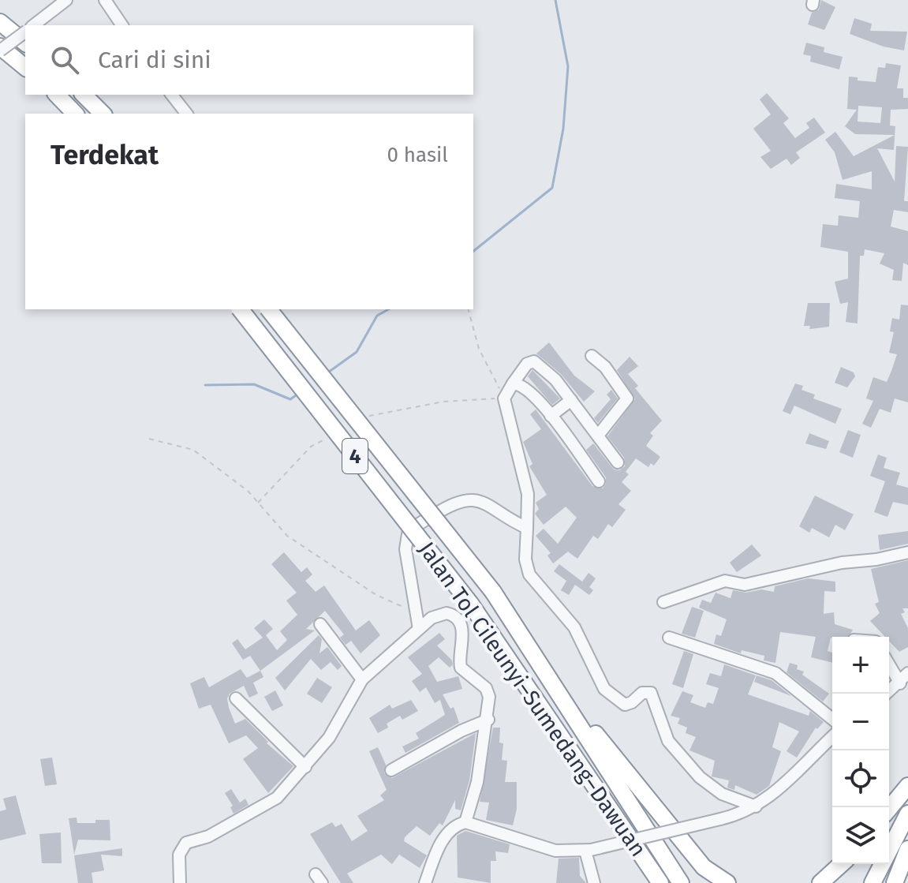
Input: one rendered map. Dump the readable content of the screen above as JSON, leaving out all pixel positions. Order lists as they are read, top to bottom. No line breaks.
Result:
{"streets":{"highway":["4","Jalan Tol Cileunyi–Sumedang–Dawuan"]},"page":{"search":"Cari di sini","heading":["Terdekat","0 hasil"],"map_buttons":["+","−"]}}
